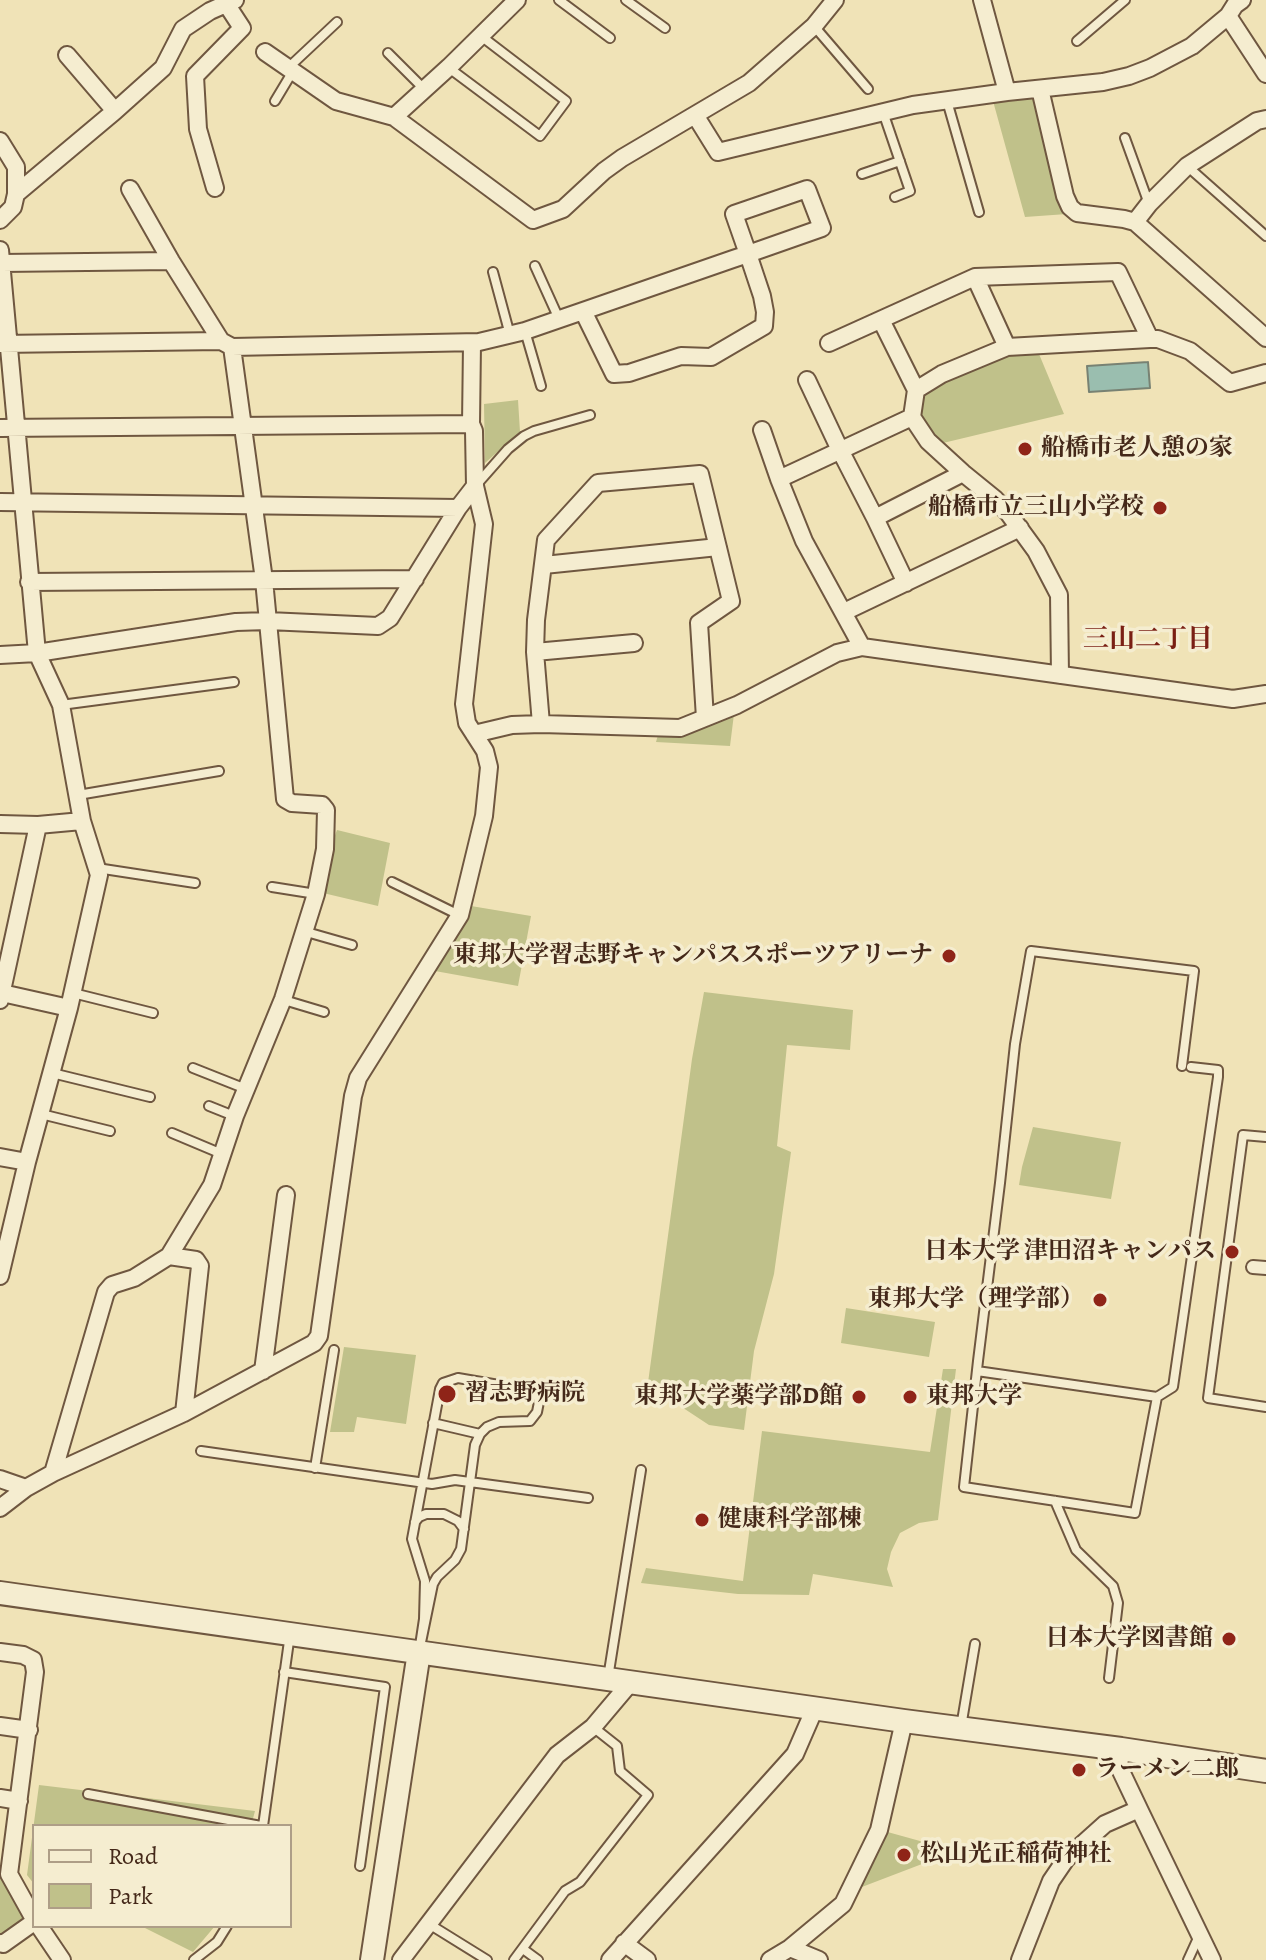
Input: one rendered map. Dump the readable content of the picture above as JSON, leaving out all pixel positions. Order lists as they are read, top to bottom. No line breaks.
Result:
{"districts":["三山二丁目"],"places":["船橋市老人憩の家","船橋市立三山小学校","東邦大学習志野キャンパススポーツアリーナ","日本大学 津田沼キャンパス","東邦大学（理学部）","習志野病院","東邦大学薬学部D館","東邦大学","健康科学部棟","日本大学図書館","ラーメン二郎","松山光正稲荷神社"],"legend":["Road","Park"]}
